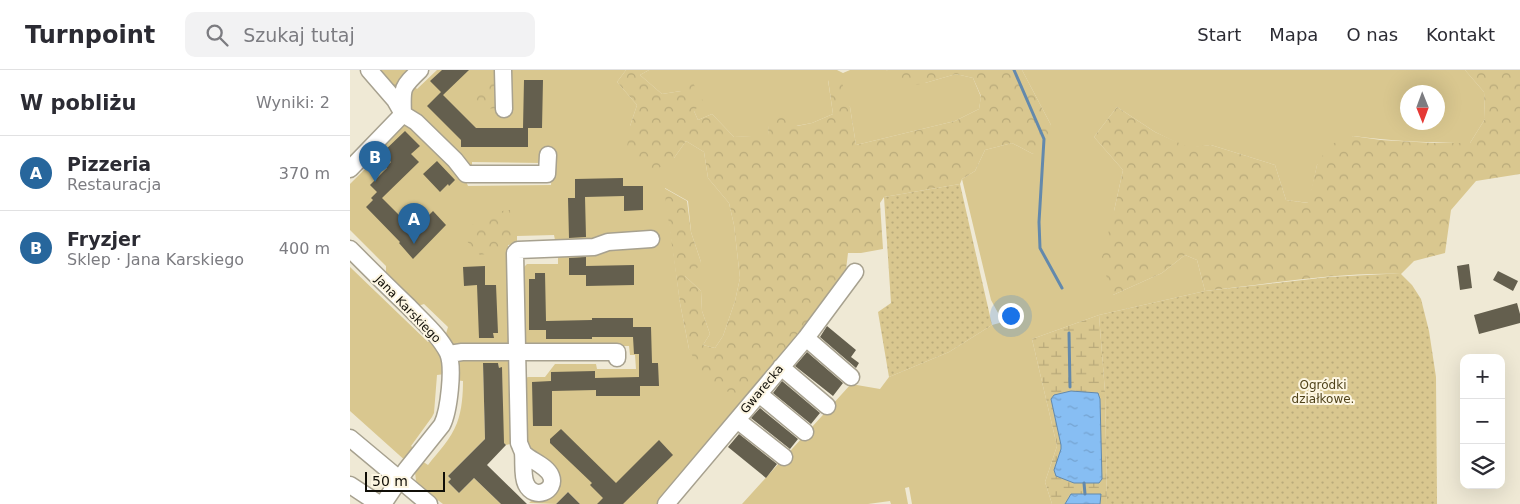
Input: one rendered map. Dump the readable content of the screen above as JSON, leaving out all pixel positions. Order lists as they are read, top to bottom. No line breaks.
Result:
{"streets":{"street":["Jana Karskiego","Gwarecka"]},"parks":["Ogródki działkowe."],"scale_bar":"50 m","north":"bottom","page":{"header":"Turnpoint","search":"Szukaj tutaj","nav":["Start","Mapa","O nas","Kontakt"],"heading":["W pobliżu","Wyniki: 2"],"list":[{"mark":"A","name":"Pizzeria","note":"Restauracja","value":"370 m"},{"mark":"B","name":"Fryzjer","note":"Sklep · Jana Karskiego","value":"400 m"}],"pins":["B","A"],"map_buttons":["+","−"],"scale":"50 m"}}
